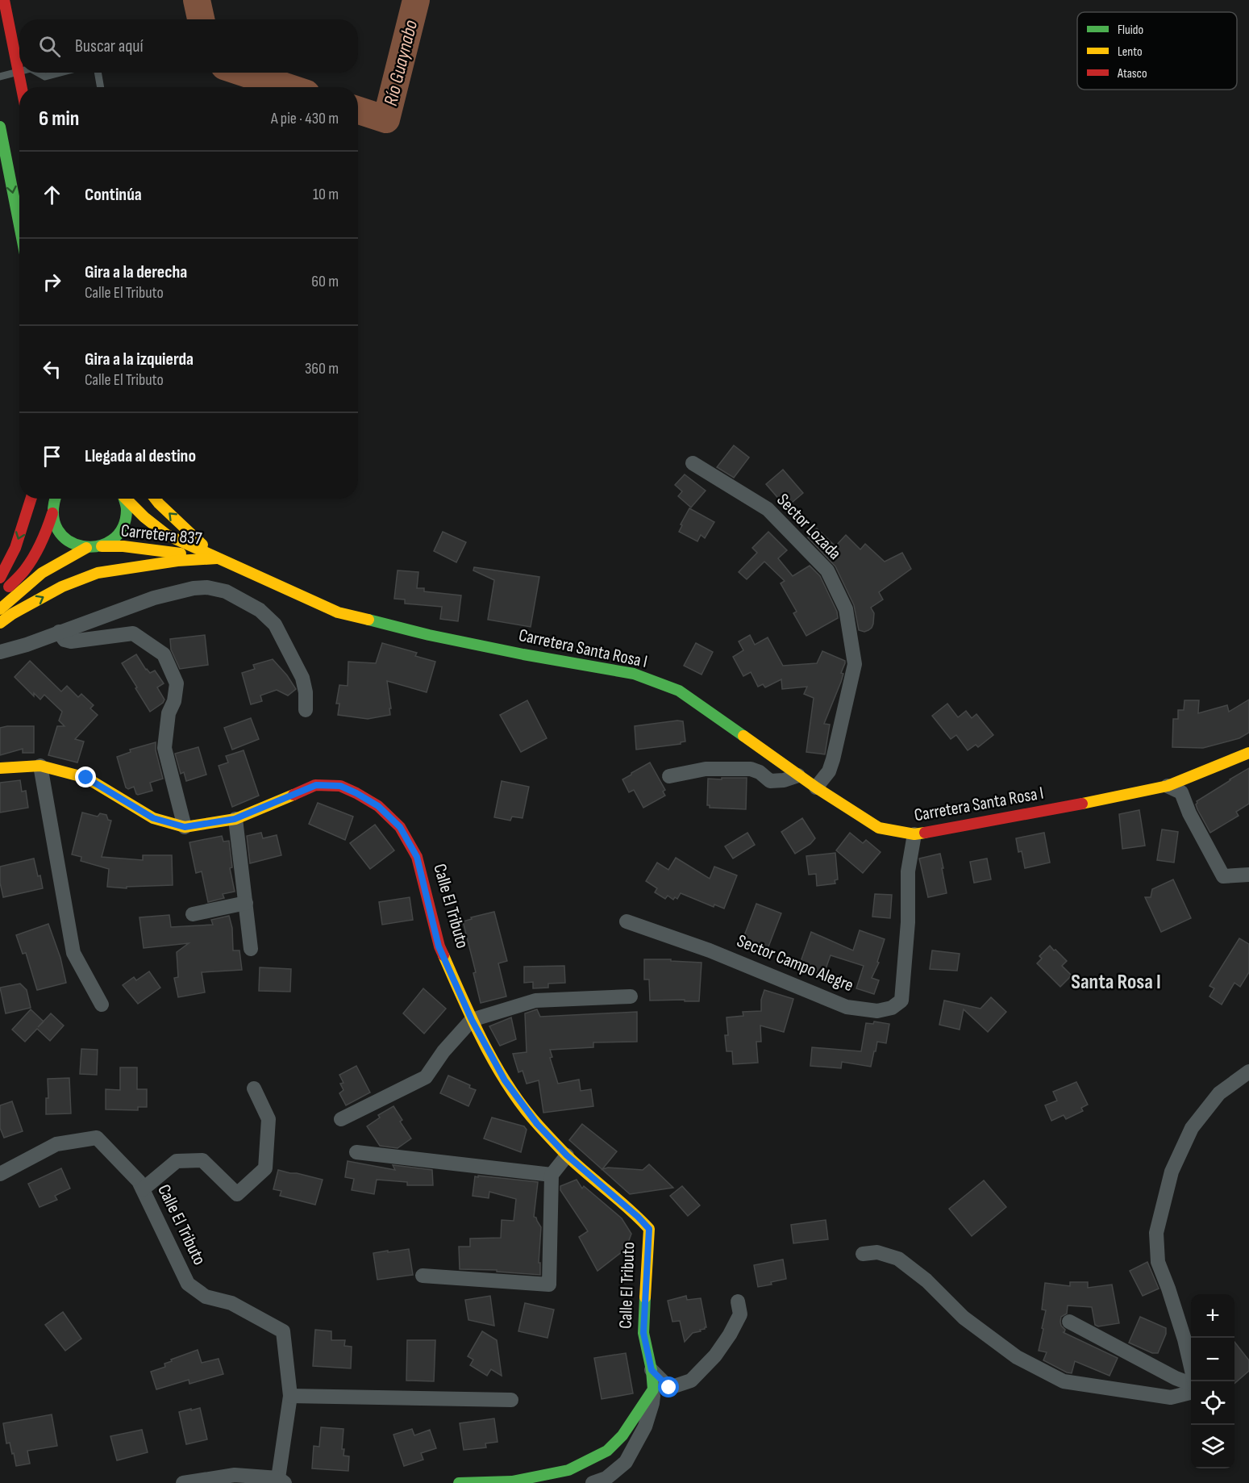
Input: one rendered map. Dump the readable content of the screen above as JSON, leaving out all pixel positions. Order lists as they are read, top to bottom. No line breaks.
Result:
{"streets":{"street":["Sector Lozada","Carretera 837","Carretera Santa Rosa I","Calle El Tributo","Sector Campo Alegre"]},"crossings":[["Sector Lozada","Carretera Santa Rosa I"],["Carretera 837","Carretera Santa Rosa I"],["Carretera Santa Rosa I","Sector Campo Alegre"]],"districts":["Santa Rosa I"],"water":["Río Guaynabo"],"legend":["Fluido","Lento","Atasco"],"page":{"search":"Buscar aquí","heading":["6 min","A pie · 430 m"],"list":[["Continúa","10 m"],["Gira a la derecha","Calle El Tributo","60 m"],["Gira a la izquierda","Calle El Tributo","360 m"],"Llegada al destino"],"map_buttons":["+","−"]}}
